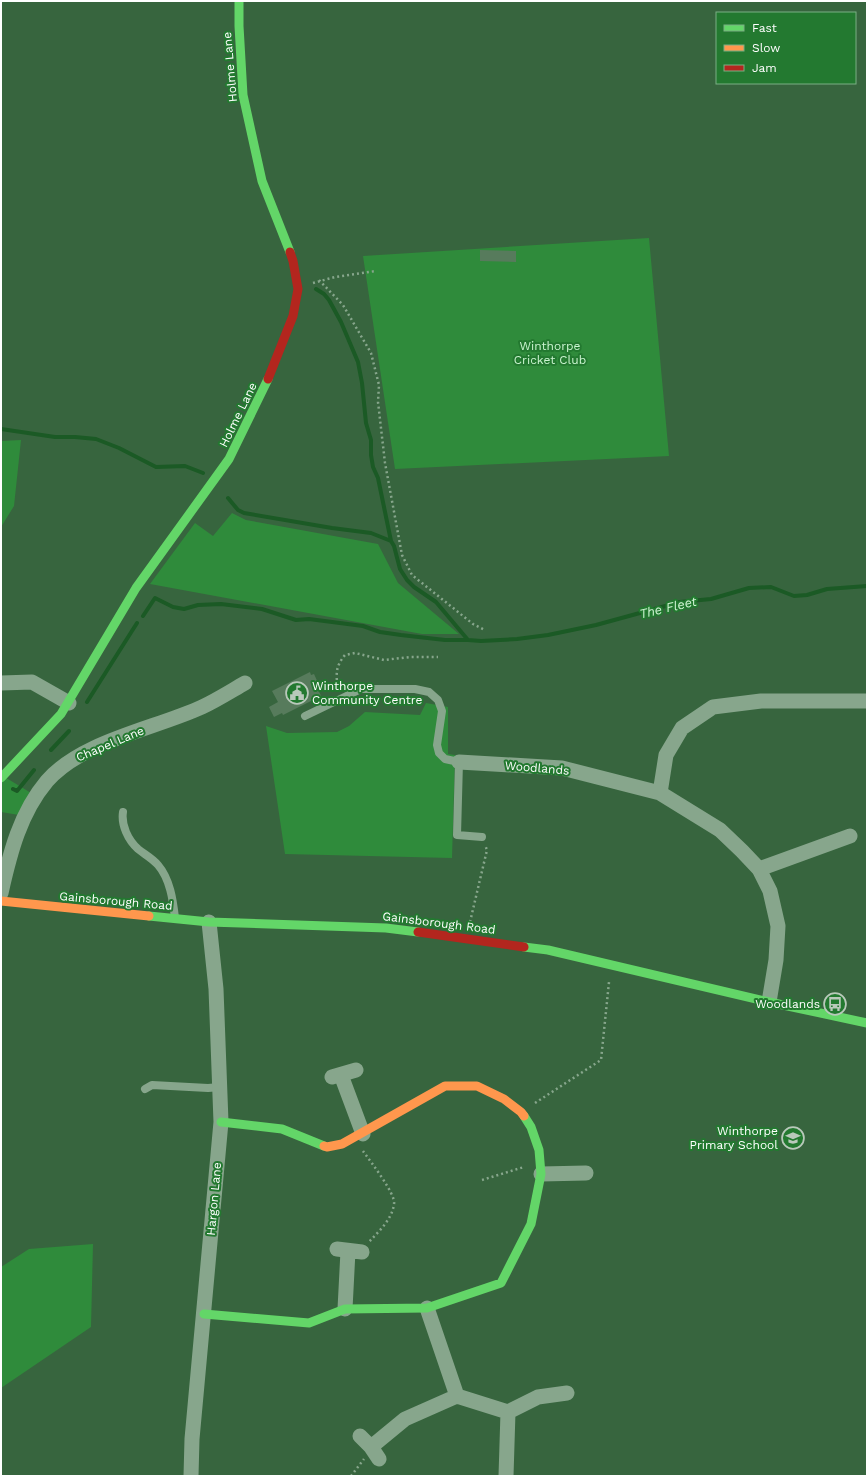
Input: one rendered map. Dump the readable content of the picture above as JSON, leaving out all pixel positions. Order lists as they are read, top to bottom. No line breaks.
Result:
{"streets":{"street":["Holme Lane","Chapel Lane","Woodlands","Gainsborough Road","Hargon Lane"]},"crossings":[["Woodlands","Gainsborough Road"],["Gainsborough Road","Hargon Lane"]],"water":["The Fleet"],"parks":["Winthorpe Cricket Club"],"places":{"public building":["Winthorpe Community Centre"],"bus stop":["Woodlands"],"school or university":["Winthorpe Primary School"]},"legend":["Fast","Slow","Jam"]}
